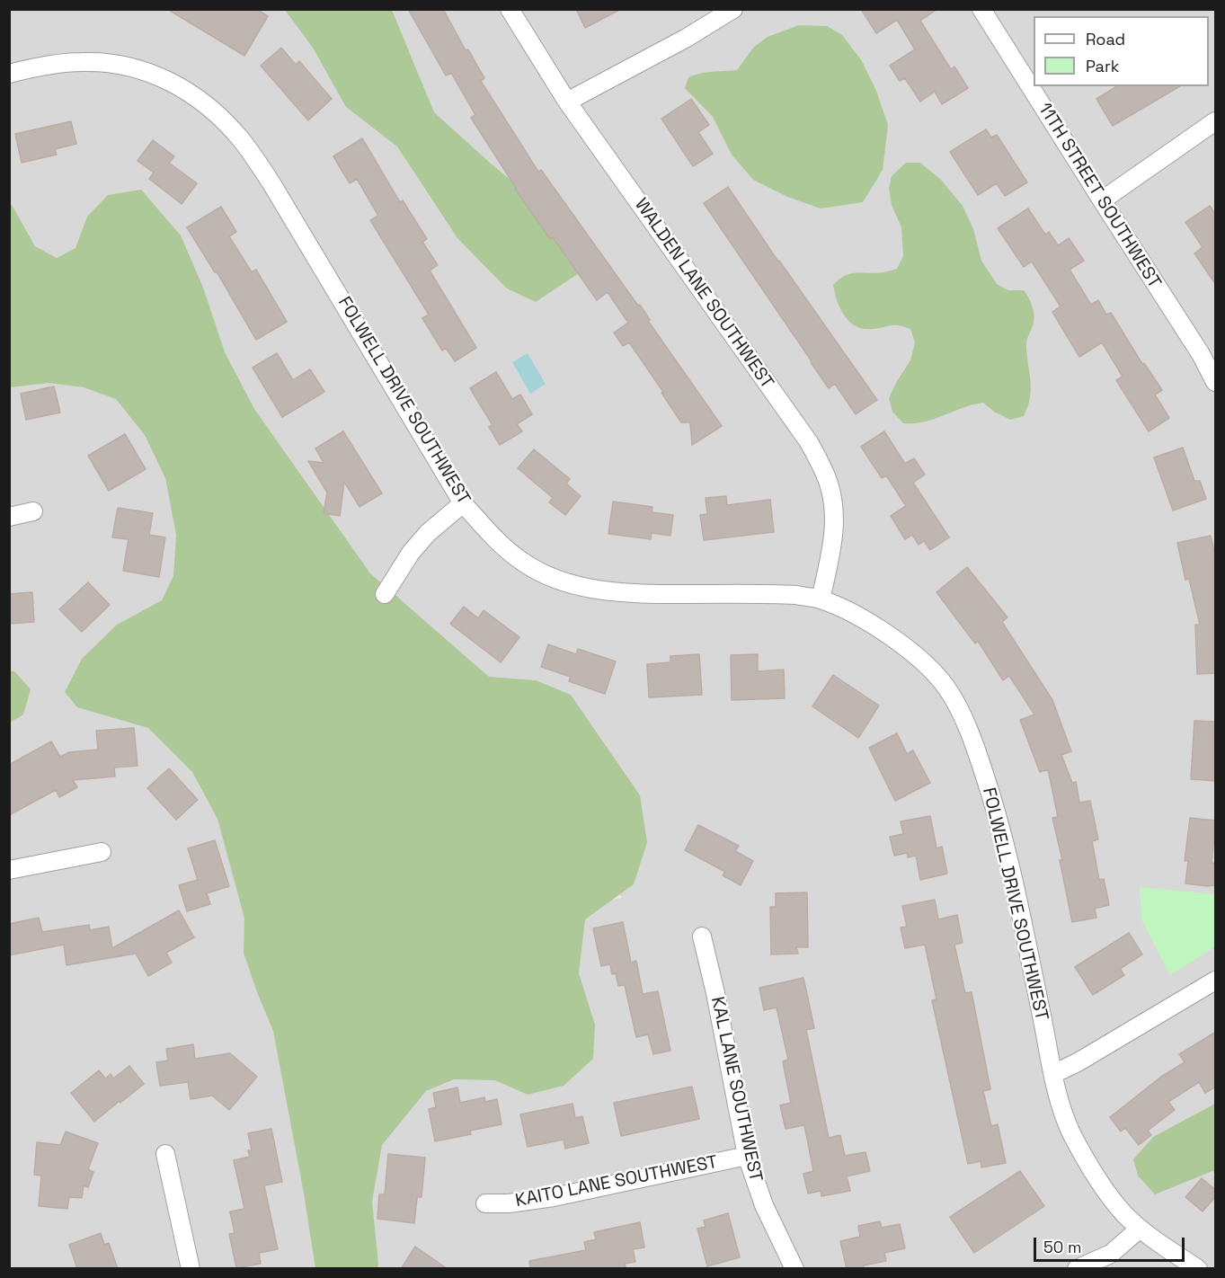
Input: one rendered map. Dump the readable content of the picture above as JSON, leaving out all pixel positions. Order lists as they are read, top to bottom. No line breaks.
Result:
{"streets":{"street":["11TH STREET SOUTHWEST","WALDEN LANE SOUTHWEST","FOLWELL DRIVE SOUTHWEST","KAL LANE SOUTHWEST","KAITO LANE SOUTHWEST"]},"crossings":[["WALDEN LANE SOUTHWEST","FOLWELL DRIVE SOUTHWEST"],["KAL LANE SOUTHWEST","KAITO LANE SOUTHWEST"]],"legend":["Road","Park"],"scale_bar":"50 m"}
